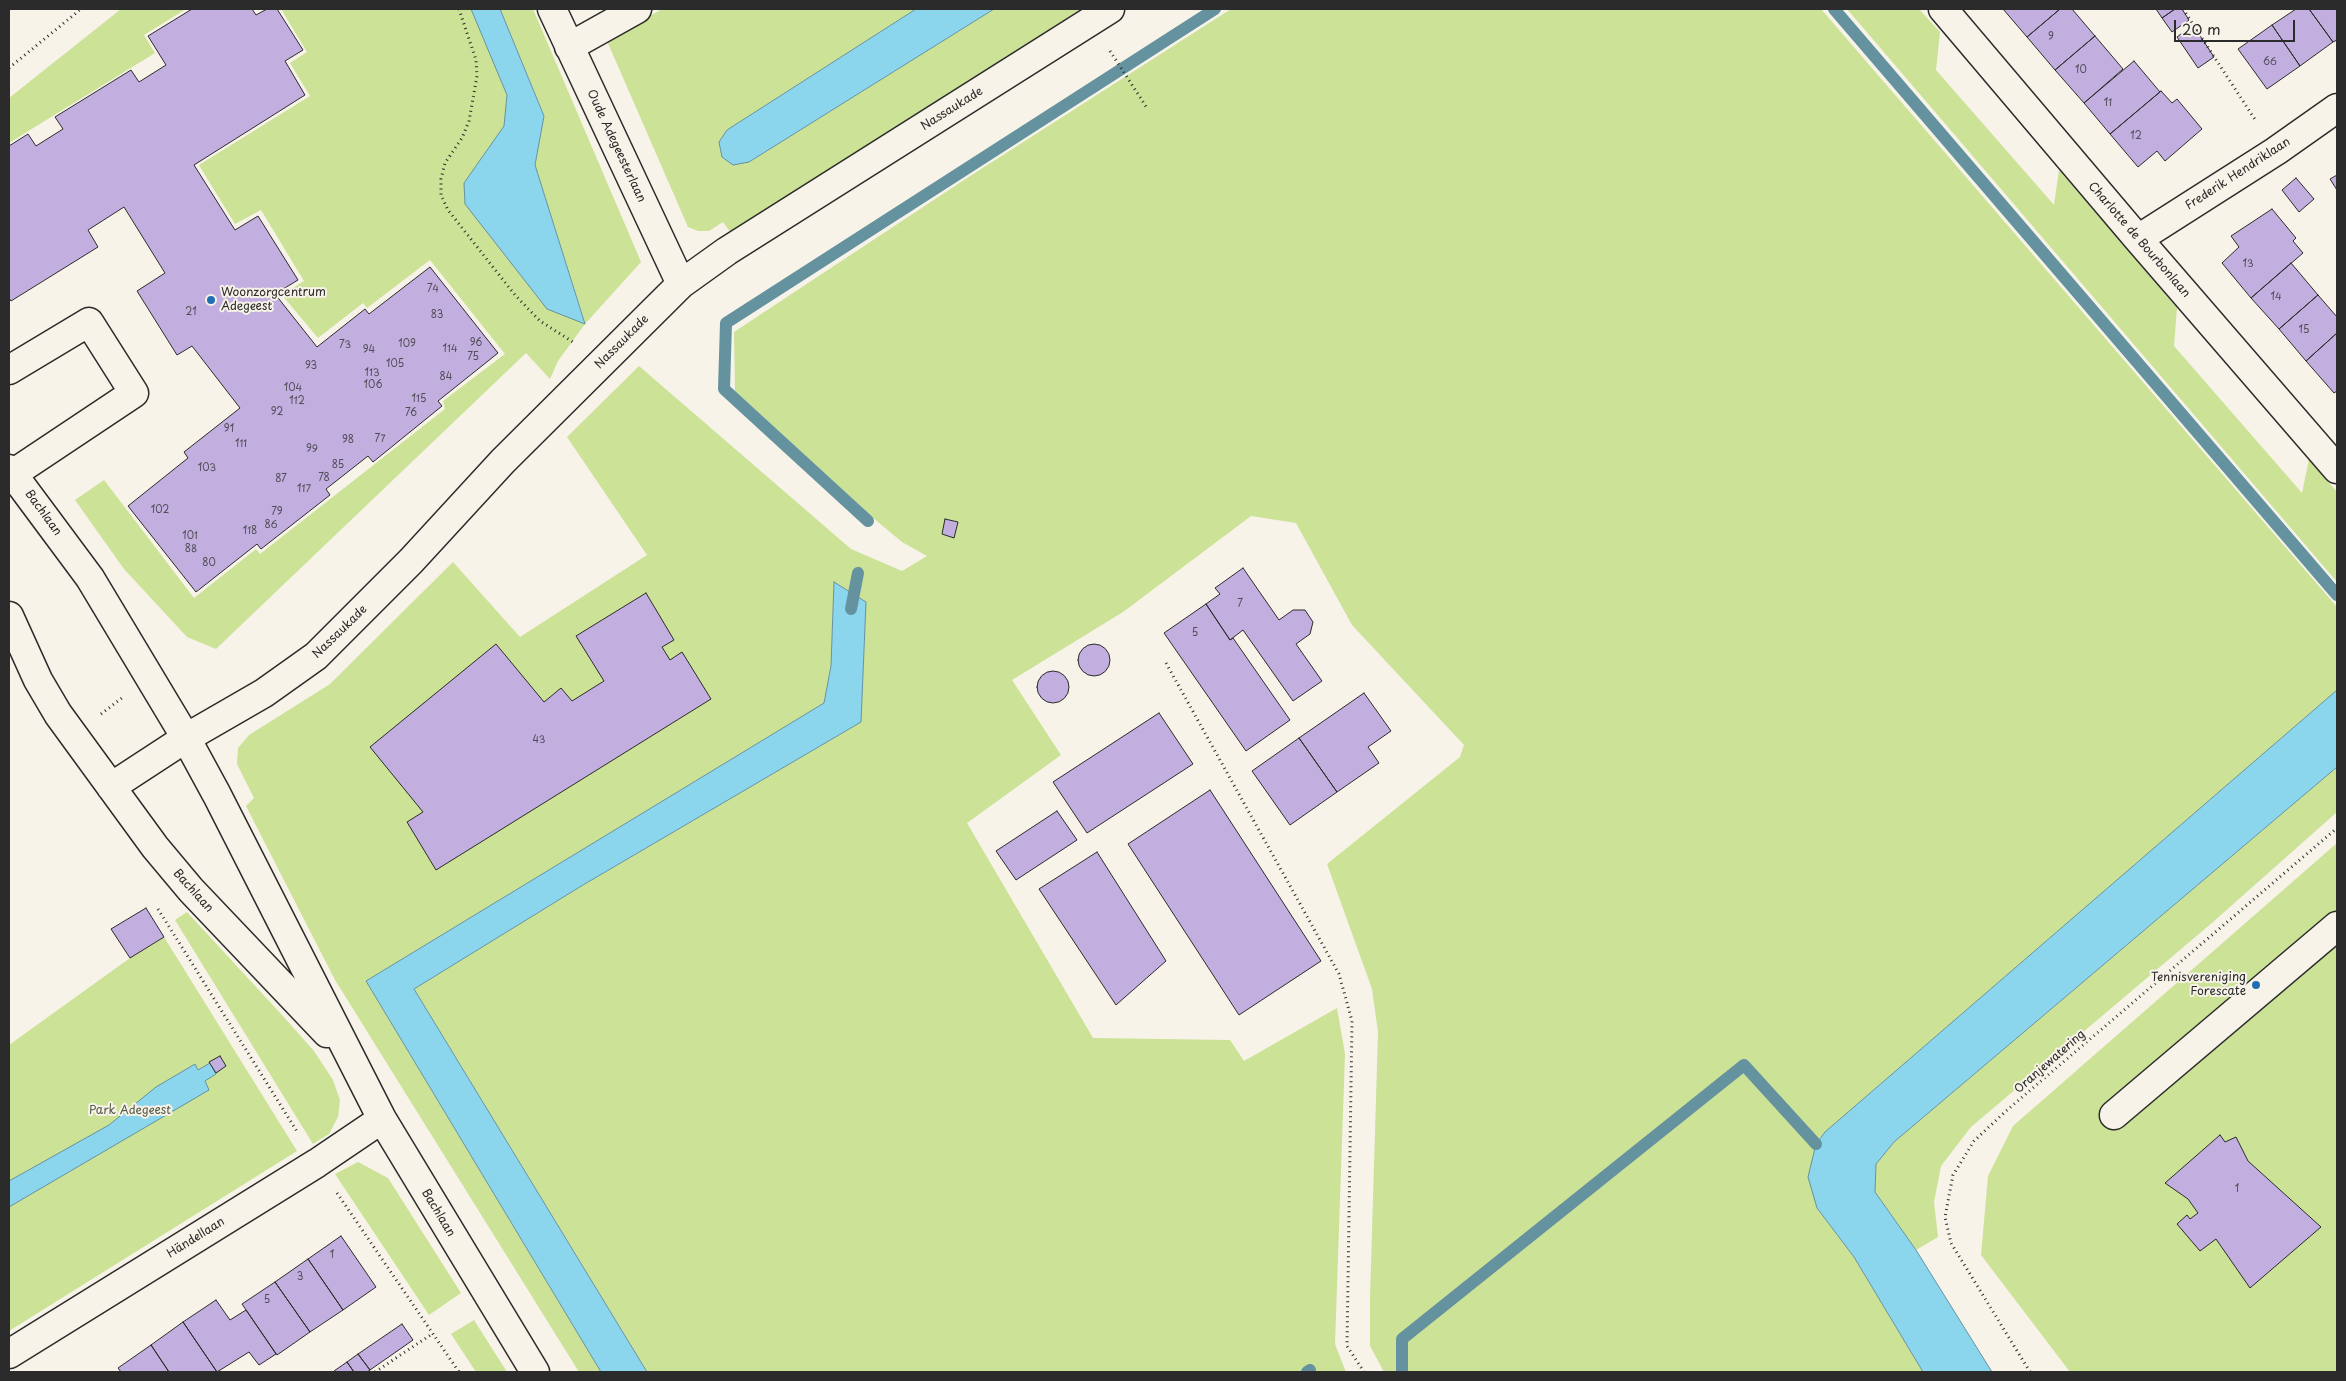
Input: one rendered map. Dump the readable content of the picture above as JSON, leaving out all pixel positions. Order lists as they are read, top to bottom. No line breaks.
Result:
{"streets":{"street":["Nassaukade","Oude Adegeesterlaan","Frederik Hendriklaan","Charlotte de Bourbonlaan","Bachlaan","Händellaan"],"path":["Oranjewatering"]},"crossings":[["Nassaukade","Oude Adegeesterlaan"],["Nassaukade","Bachlaan"],["Frederik Hendriklaan","Charlotte de Bourbonlaan"],["Bachlaan","Händellaan"]],"parks":["Park Adegeest"],"places":["Woonzorgcentrum Adegeest","Tennisvereniging Forescate"],"house_numbers":["9","66","10","11","12","13","74","14","21","83","15","96","109","73","114","94","75","105","93","113","84","106","104","115","112","92","76","91","77","98","111","99","85","103","78","87","117","102","79","86","118","101","88","80","7","5","43","1","1","3","5"],"scale_bar":"20 m"}
